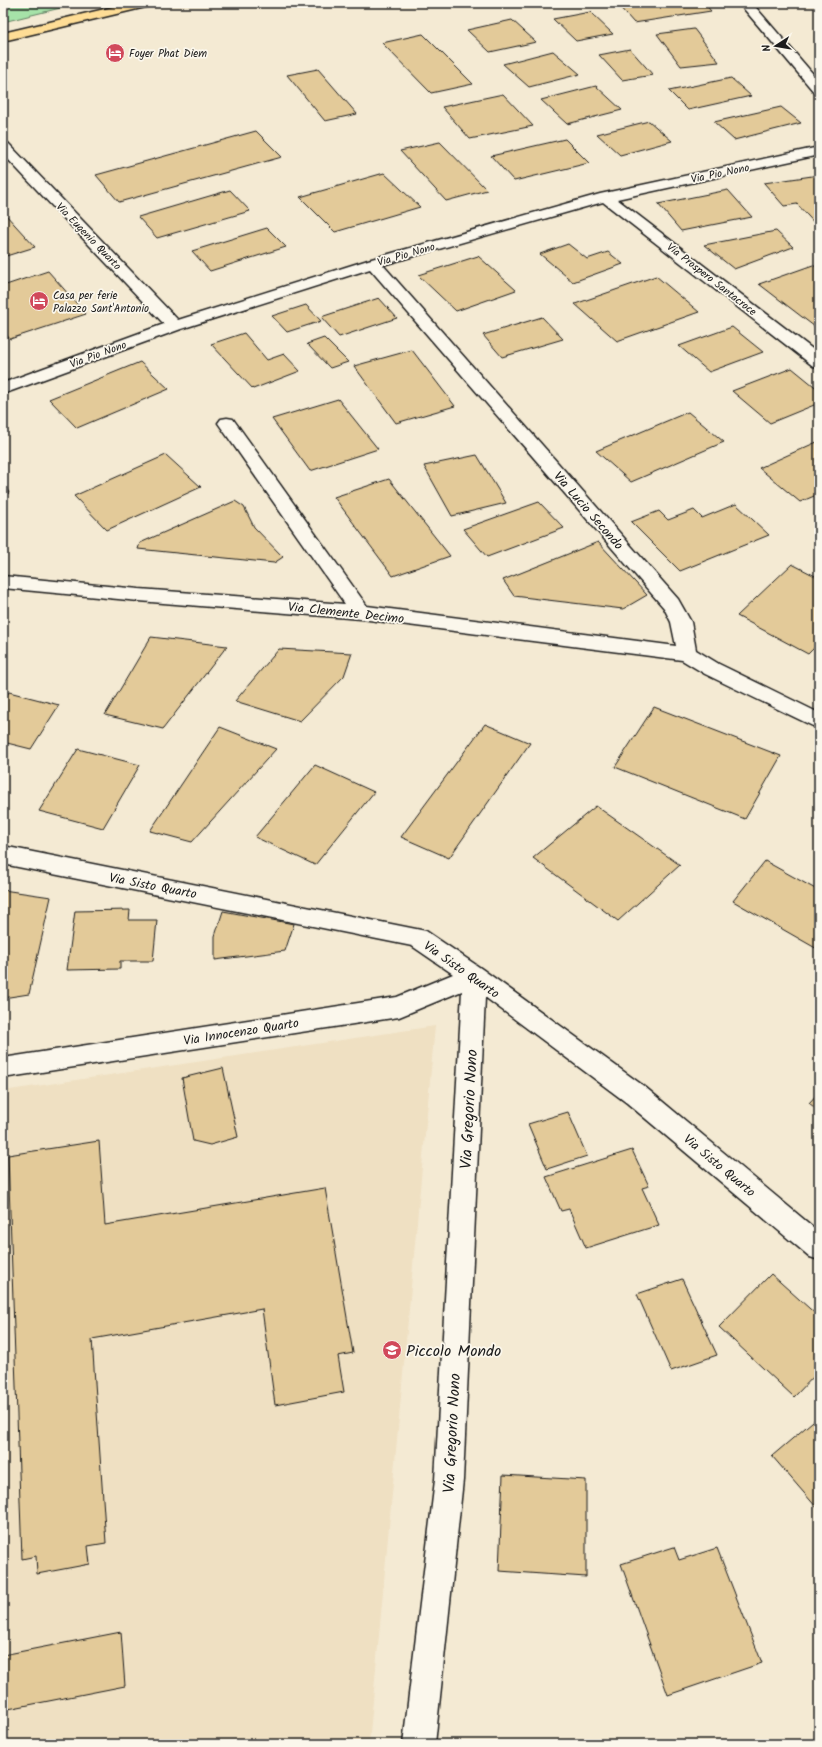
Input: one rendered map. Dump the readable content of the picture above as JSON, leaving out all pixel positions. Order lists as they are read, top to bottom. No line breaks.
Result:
{"streets":{"street":["Via Pio Nono","Via Eugenio Quarto","Via Prospero Santacroce","Via Lucio Secondo","Via Clemente Decimo","Via Sisto Quarto","Via Innocenzo Quarto","Via Gregorio Nono"]},"crossings":[["Via Pio Nono","Via Eugenio Quarto"],["Via Pio Nono","Via Prospero Santacroce"],["Via Pio Nono","Via Lucio Secondo"],["Via Lucio Secondo","Via Clemente Decimo"],["Via Sisto Quarto","Via Innocenzo Quarto"],["Via Sisto Quarto","Via Gregorio Nono"],["Via Innocenzo Quarto","Via Gregorio Nono"]],"places":{"hotel":["Foyer Phat Diem","Casa per ferie Palazzo Sant'Antonio"],"school or university":["Piccolo Mondo"]},"north":"left"}
